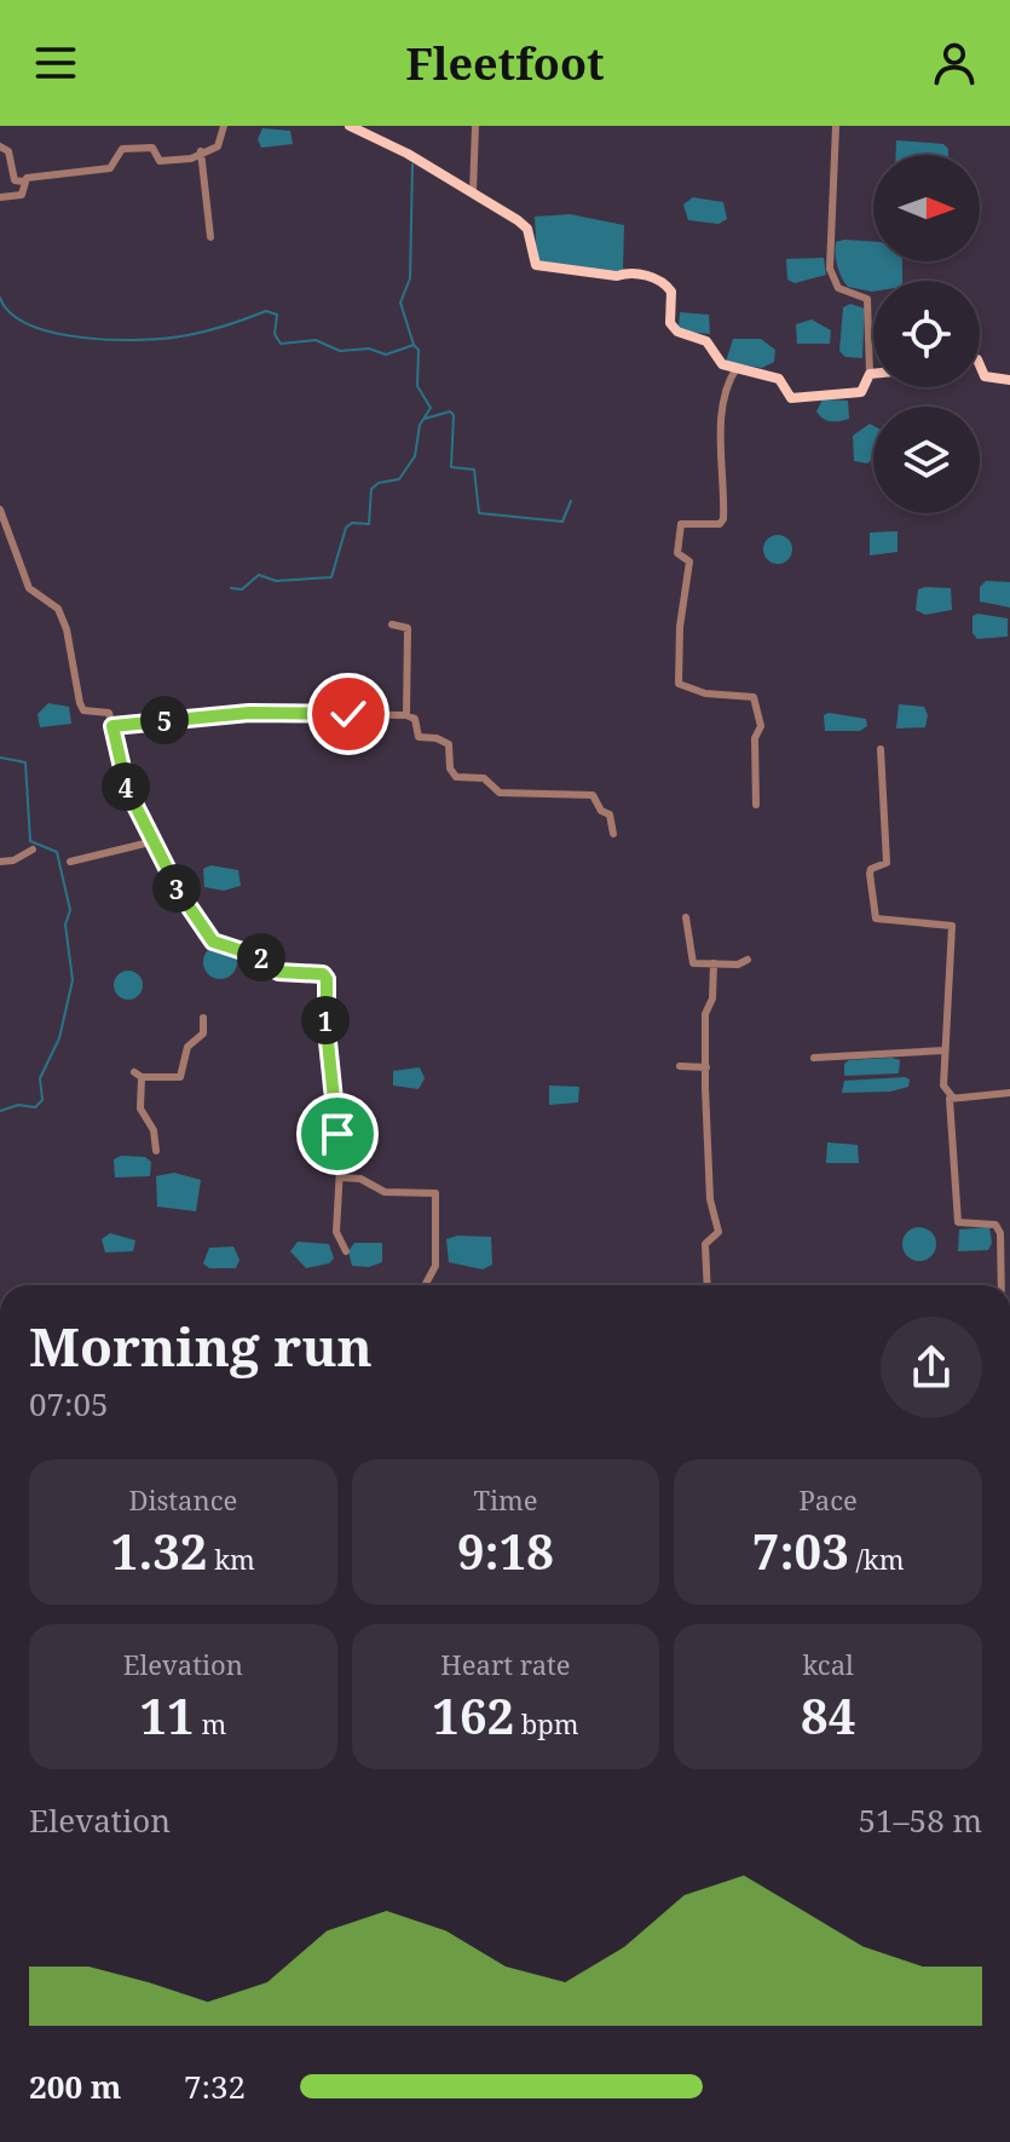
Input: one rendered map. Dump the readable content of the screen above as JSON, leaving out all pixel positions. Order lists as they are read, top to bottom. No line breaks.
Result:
{"north":"right","page":{"header":"Fleetfoot","pins":["5","4","3","2","1"],"heading":["Morning run","07:05"],"stats":[["Distance","1.32 km"],["Time","9:18"],["Pace","7:03 /km"],["Elevation","11 m"],["Heart rate","162 bpm"],["kcal","84"]],"chart":["Elevation","51–58 m"],"list":[{"name":"200 m","note":"7:32"}]}}
